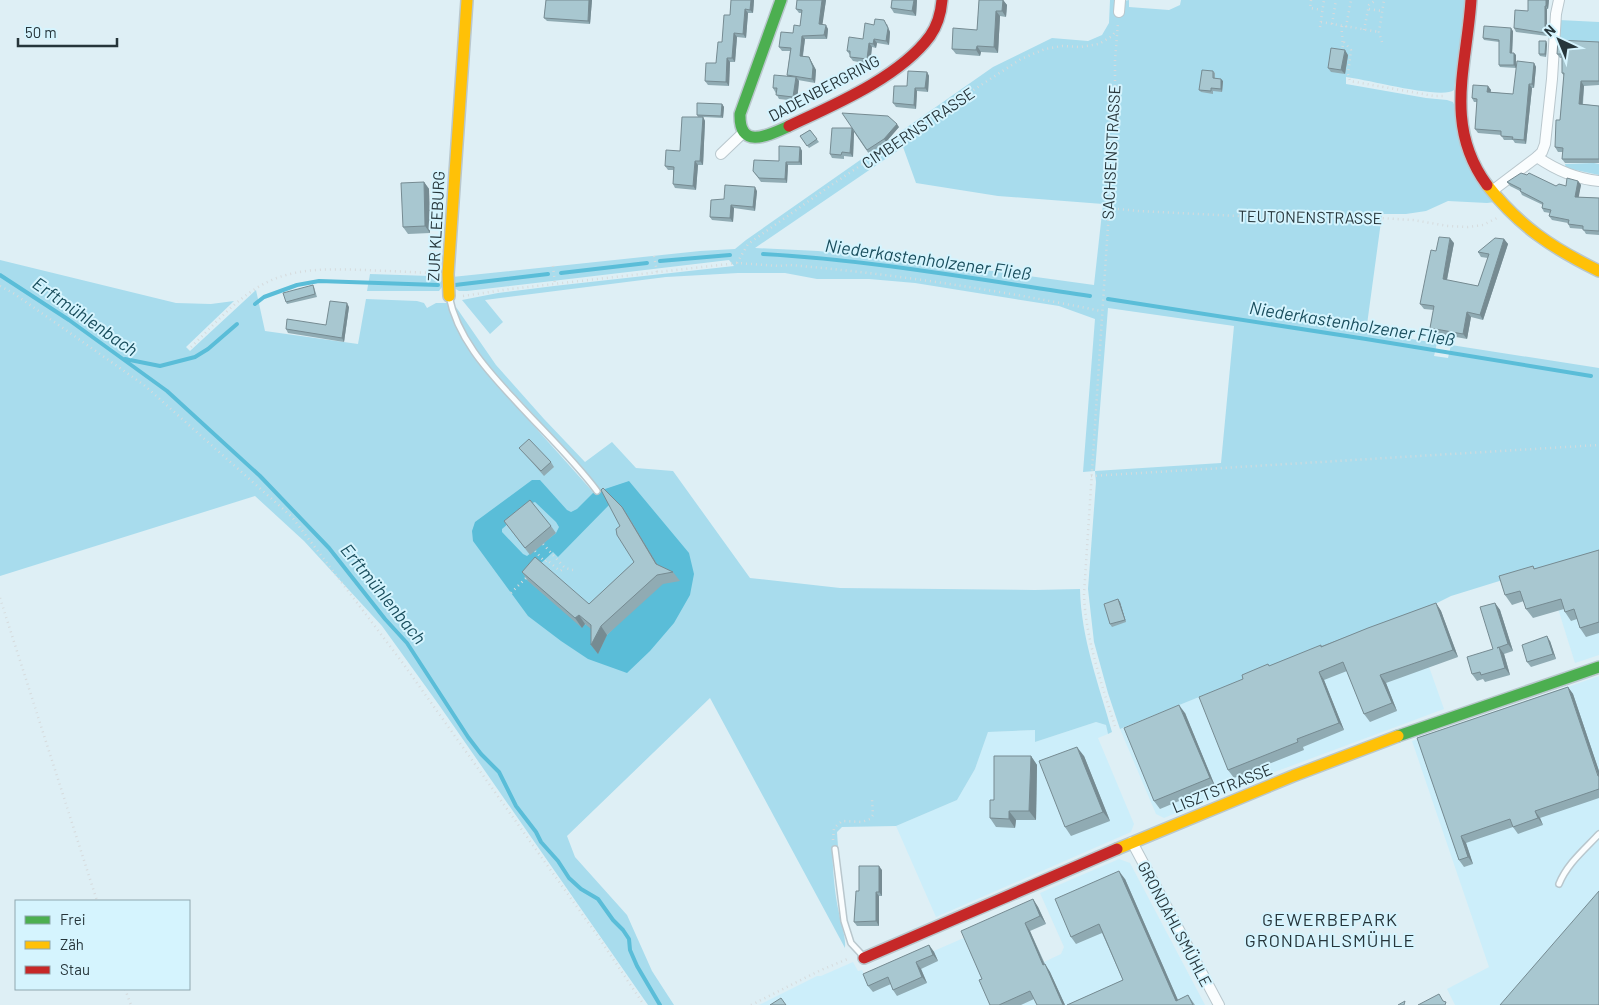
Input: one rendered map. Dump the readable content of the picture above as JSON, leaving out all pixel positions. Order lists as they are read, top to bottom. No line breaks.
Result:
{"streets":{"street":["DADENBERGRING","ZUR KLEEBURG","LISZTSTRASSE","GRONDAHLSMÜHLE"],"path":["CIMBERNSTRASSE","SACHSENSTRASSE","TEUTONENSTRASSE"]},"crossings":[["CIMBERNSTRASSE","SACHSENSTRASSE"],["SACHSENSTRASSE","TEUTONENSTRASSE"],["LISZTSTRASSE","GRONDAHLSMÜHLE"]],"districts":["GEWERBEPARK GRONDAHLSMÜHLE"],"water":["Niederkastenholzener Fließ","Erftmühlenbach"],"legend":["Frei","Zäh","Stau"],"scale_bar":"50 m","north":"top left"}
